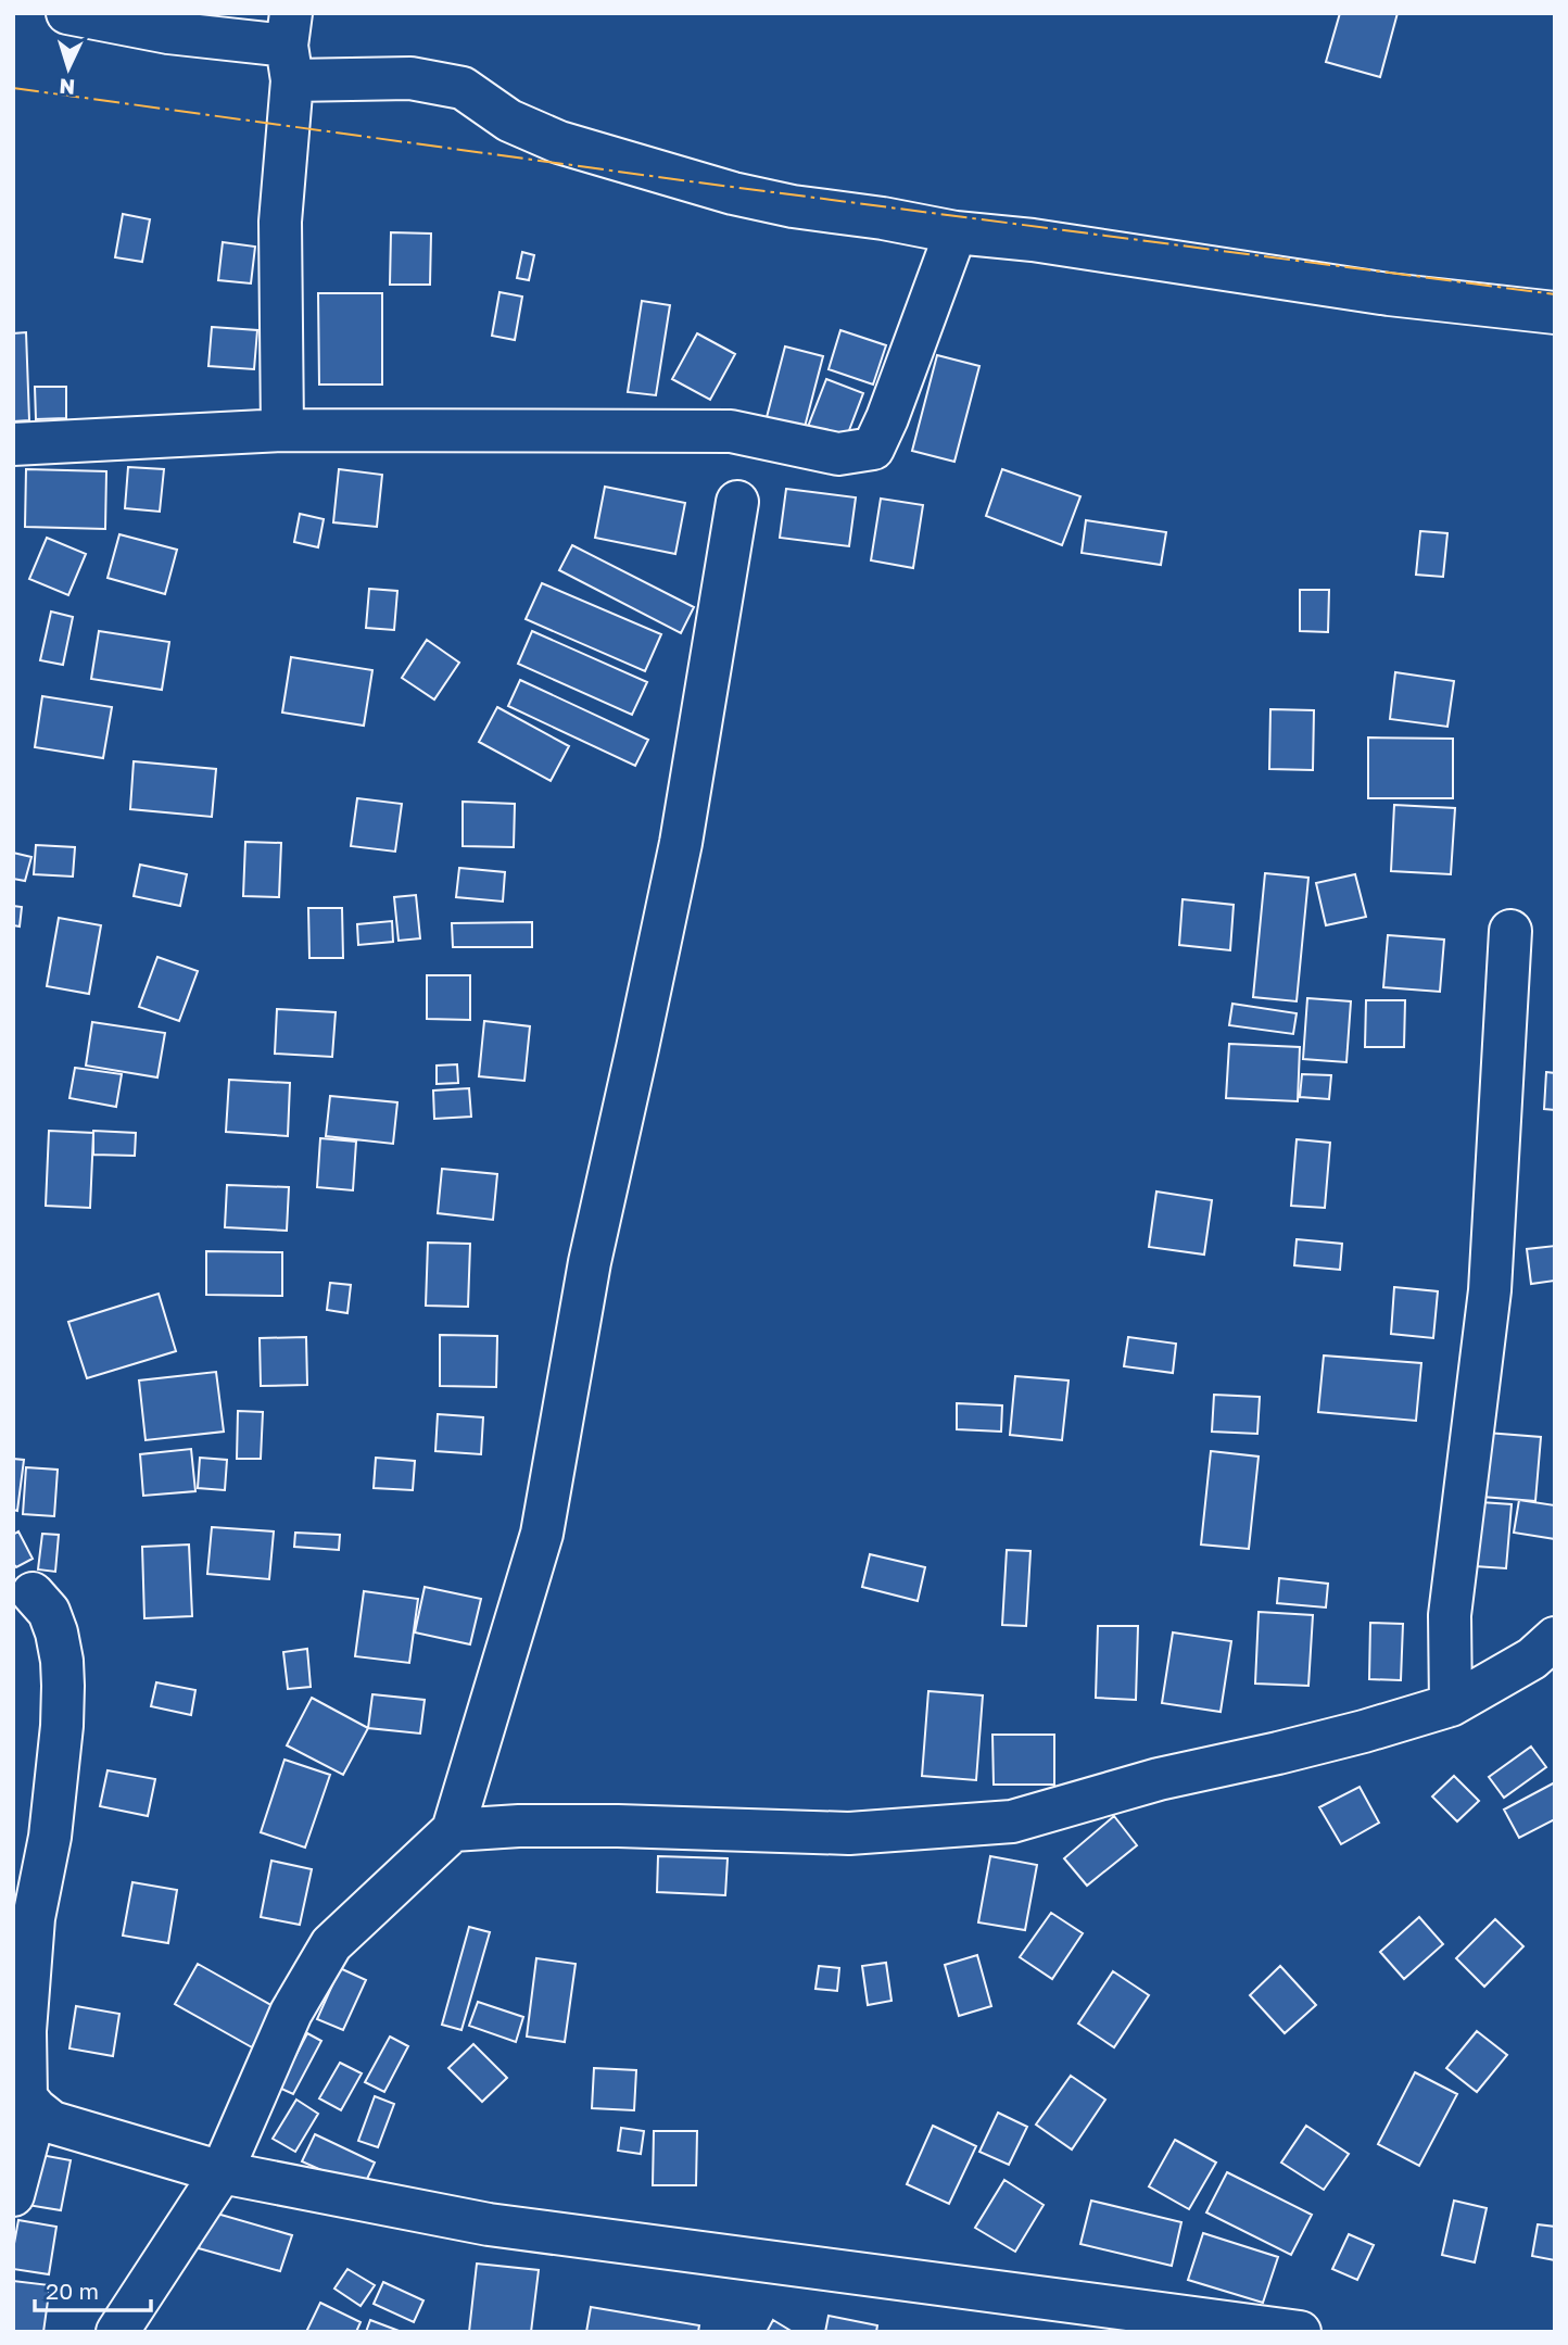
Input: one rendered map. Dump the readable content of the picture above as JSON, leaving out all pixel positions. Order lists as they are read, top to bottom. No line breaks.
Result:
{"scale_bar":"20 m","north":"bottom"}
